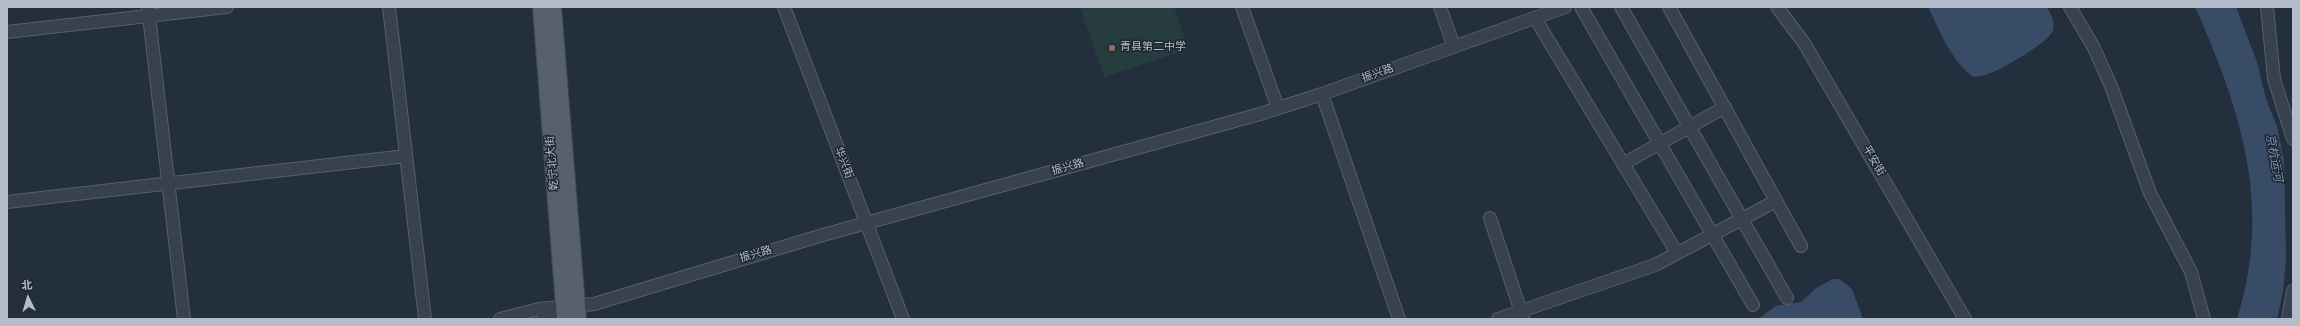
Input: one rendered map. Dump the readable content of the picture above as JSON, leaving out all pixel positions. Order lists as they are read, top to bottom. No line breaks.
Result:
{"streets":{"main road":["乾宁北大街"],"street":["振兴路","平安街","华兴街"]},"crossings":[["振兴路","乾宁北大街"],["振兴路","华兴街"]],"water":["京杭运河"],"places":["青县第二中学"],"north":"top"}
